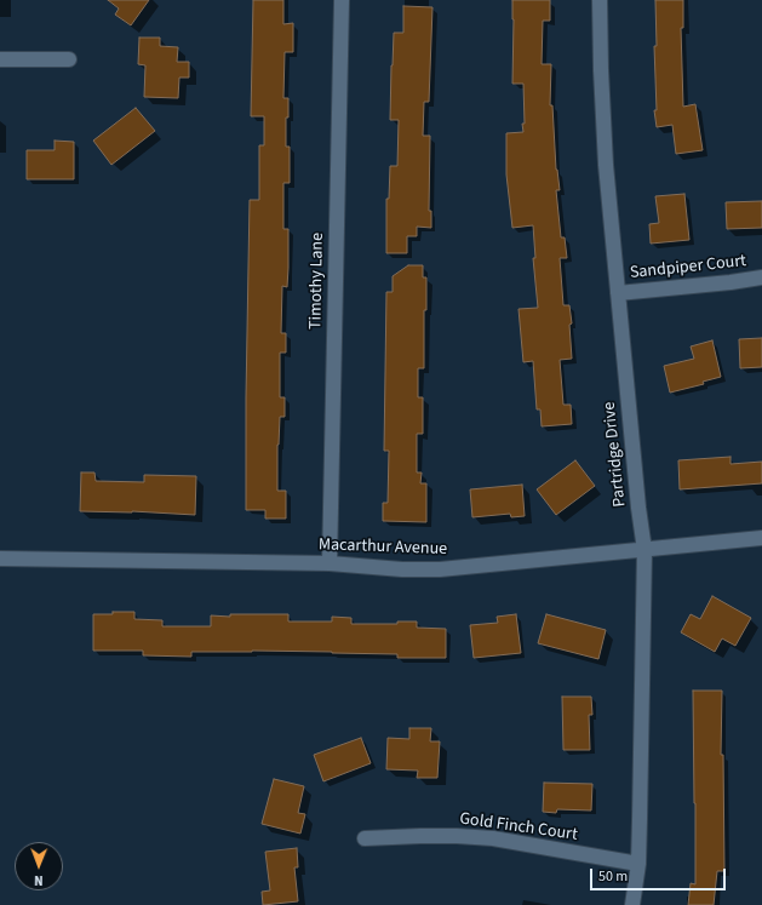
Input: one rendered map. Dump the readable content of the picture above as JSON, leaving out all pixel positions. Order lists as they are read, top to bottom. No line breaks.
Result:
{"streets":{"street":["Sandpiper Court","Timothy Lane","Partridge Drive","Macarthur Avenue","Gold Finch Court"]},"crossings":[["Sandpiper Court","Partridge Drive"],["Timothy Lane","Macarthur Avenue"],["Partridge Drive","Macarthur Avenue"],["Partridge Drive","Gold Finch Court"]],"scale_bar":"50 m","north":"bottom"}
